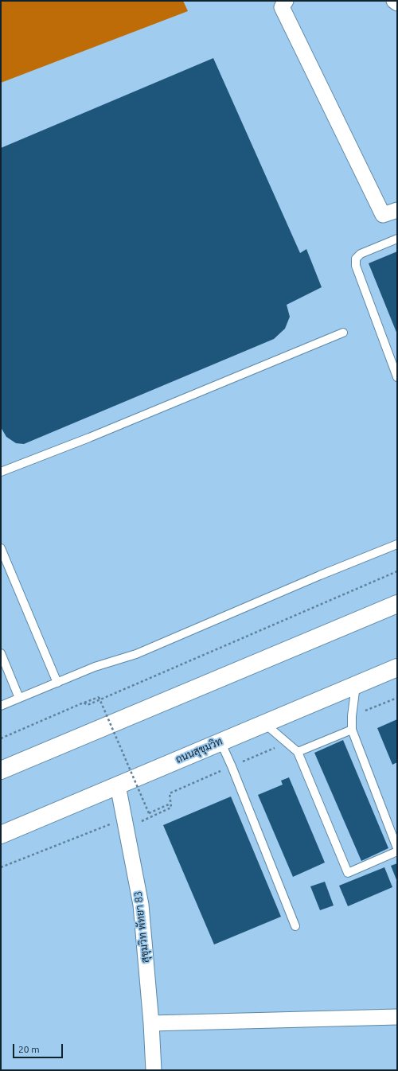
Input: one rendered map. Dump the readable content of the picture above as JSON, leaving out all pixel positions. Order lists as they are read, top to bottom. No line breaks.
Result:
{"streets":{"highway":["ถนนสุขุมวิท"],"street":["สุขุมวิท พัทยา 83"]},"crossings":[["ถนนสุขุมวิท","สุขุมวิท พัทยา 83"]],"scale_bar":"20 m"}
